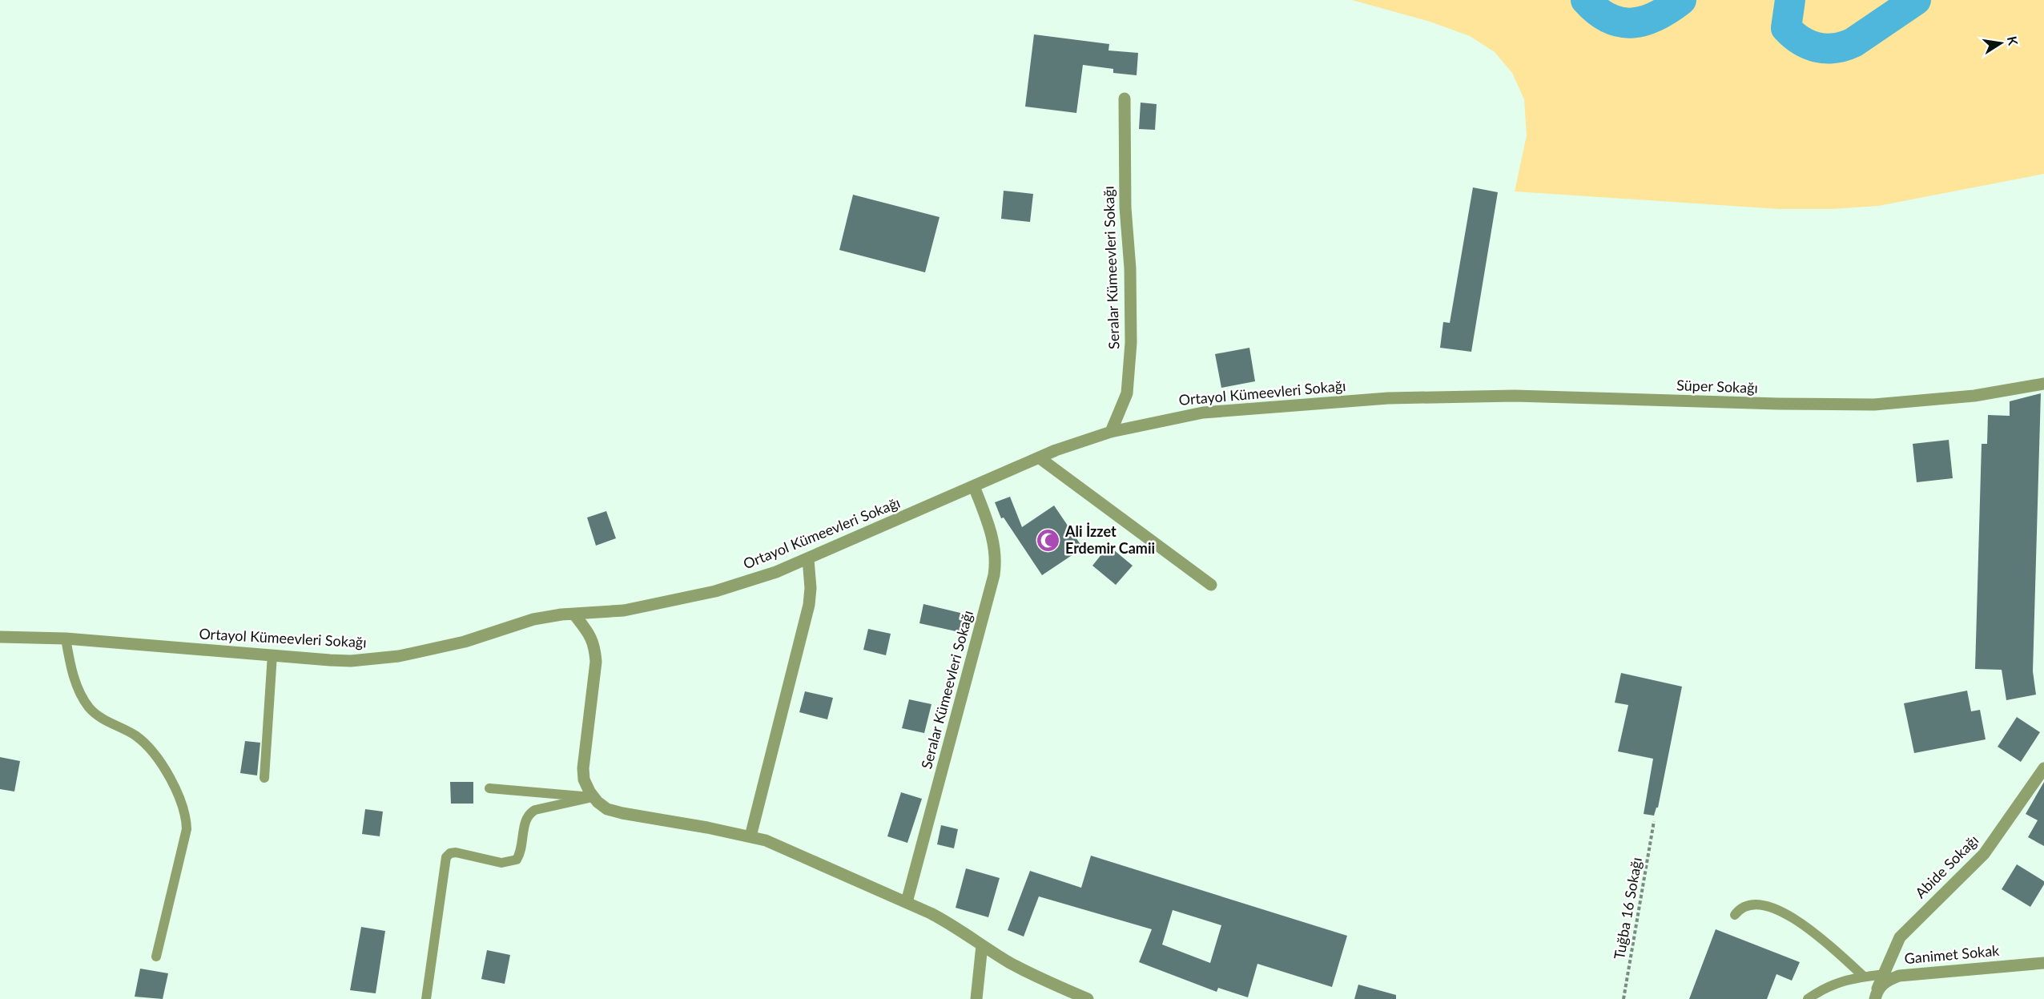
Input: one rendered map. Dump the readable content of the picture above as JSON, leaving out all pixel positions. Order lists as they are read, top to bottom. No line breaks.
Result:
{"streets":{"street":["Seralar Kümeevleri Sokağı","Süper Sokağı","Ortayol Kümeevleri Sokağı","Abide Sokağı","Ganimet Sokak"],"path":["Tuğba 16 Sokağı"]},"crossings":[["Seralar Kümeevleri Sokağı","Ortayol Kümeevleri Sokağı"],["Süper Sokağı","Ortayol Kümeevleri Sokağı"],["Abide Sokağı","Ganimet Sokak"]],"places":{"mosque":["Ali İzzet Erdemir Camii"]},"north":"right"}
